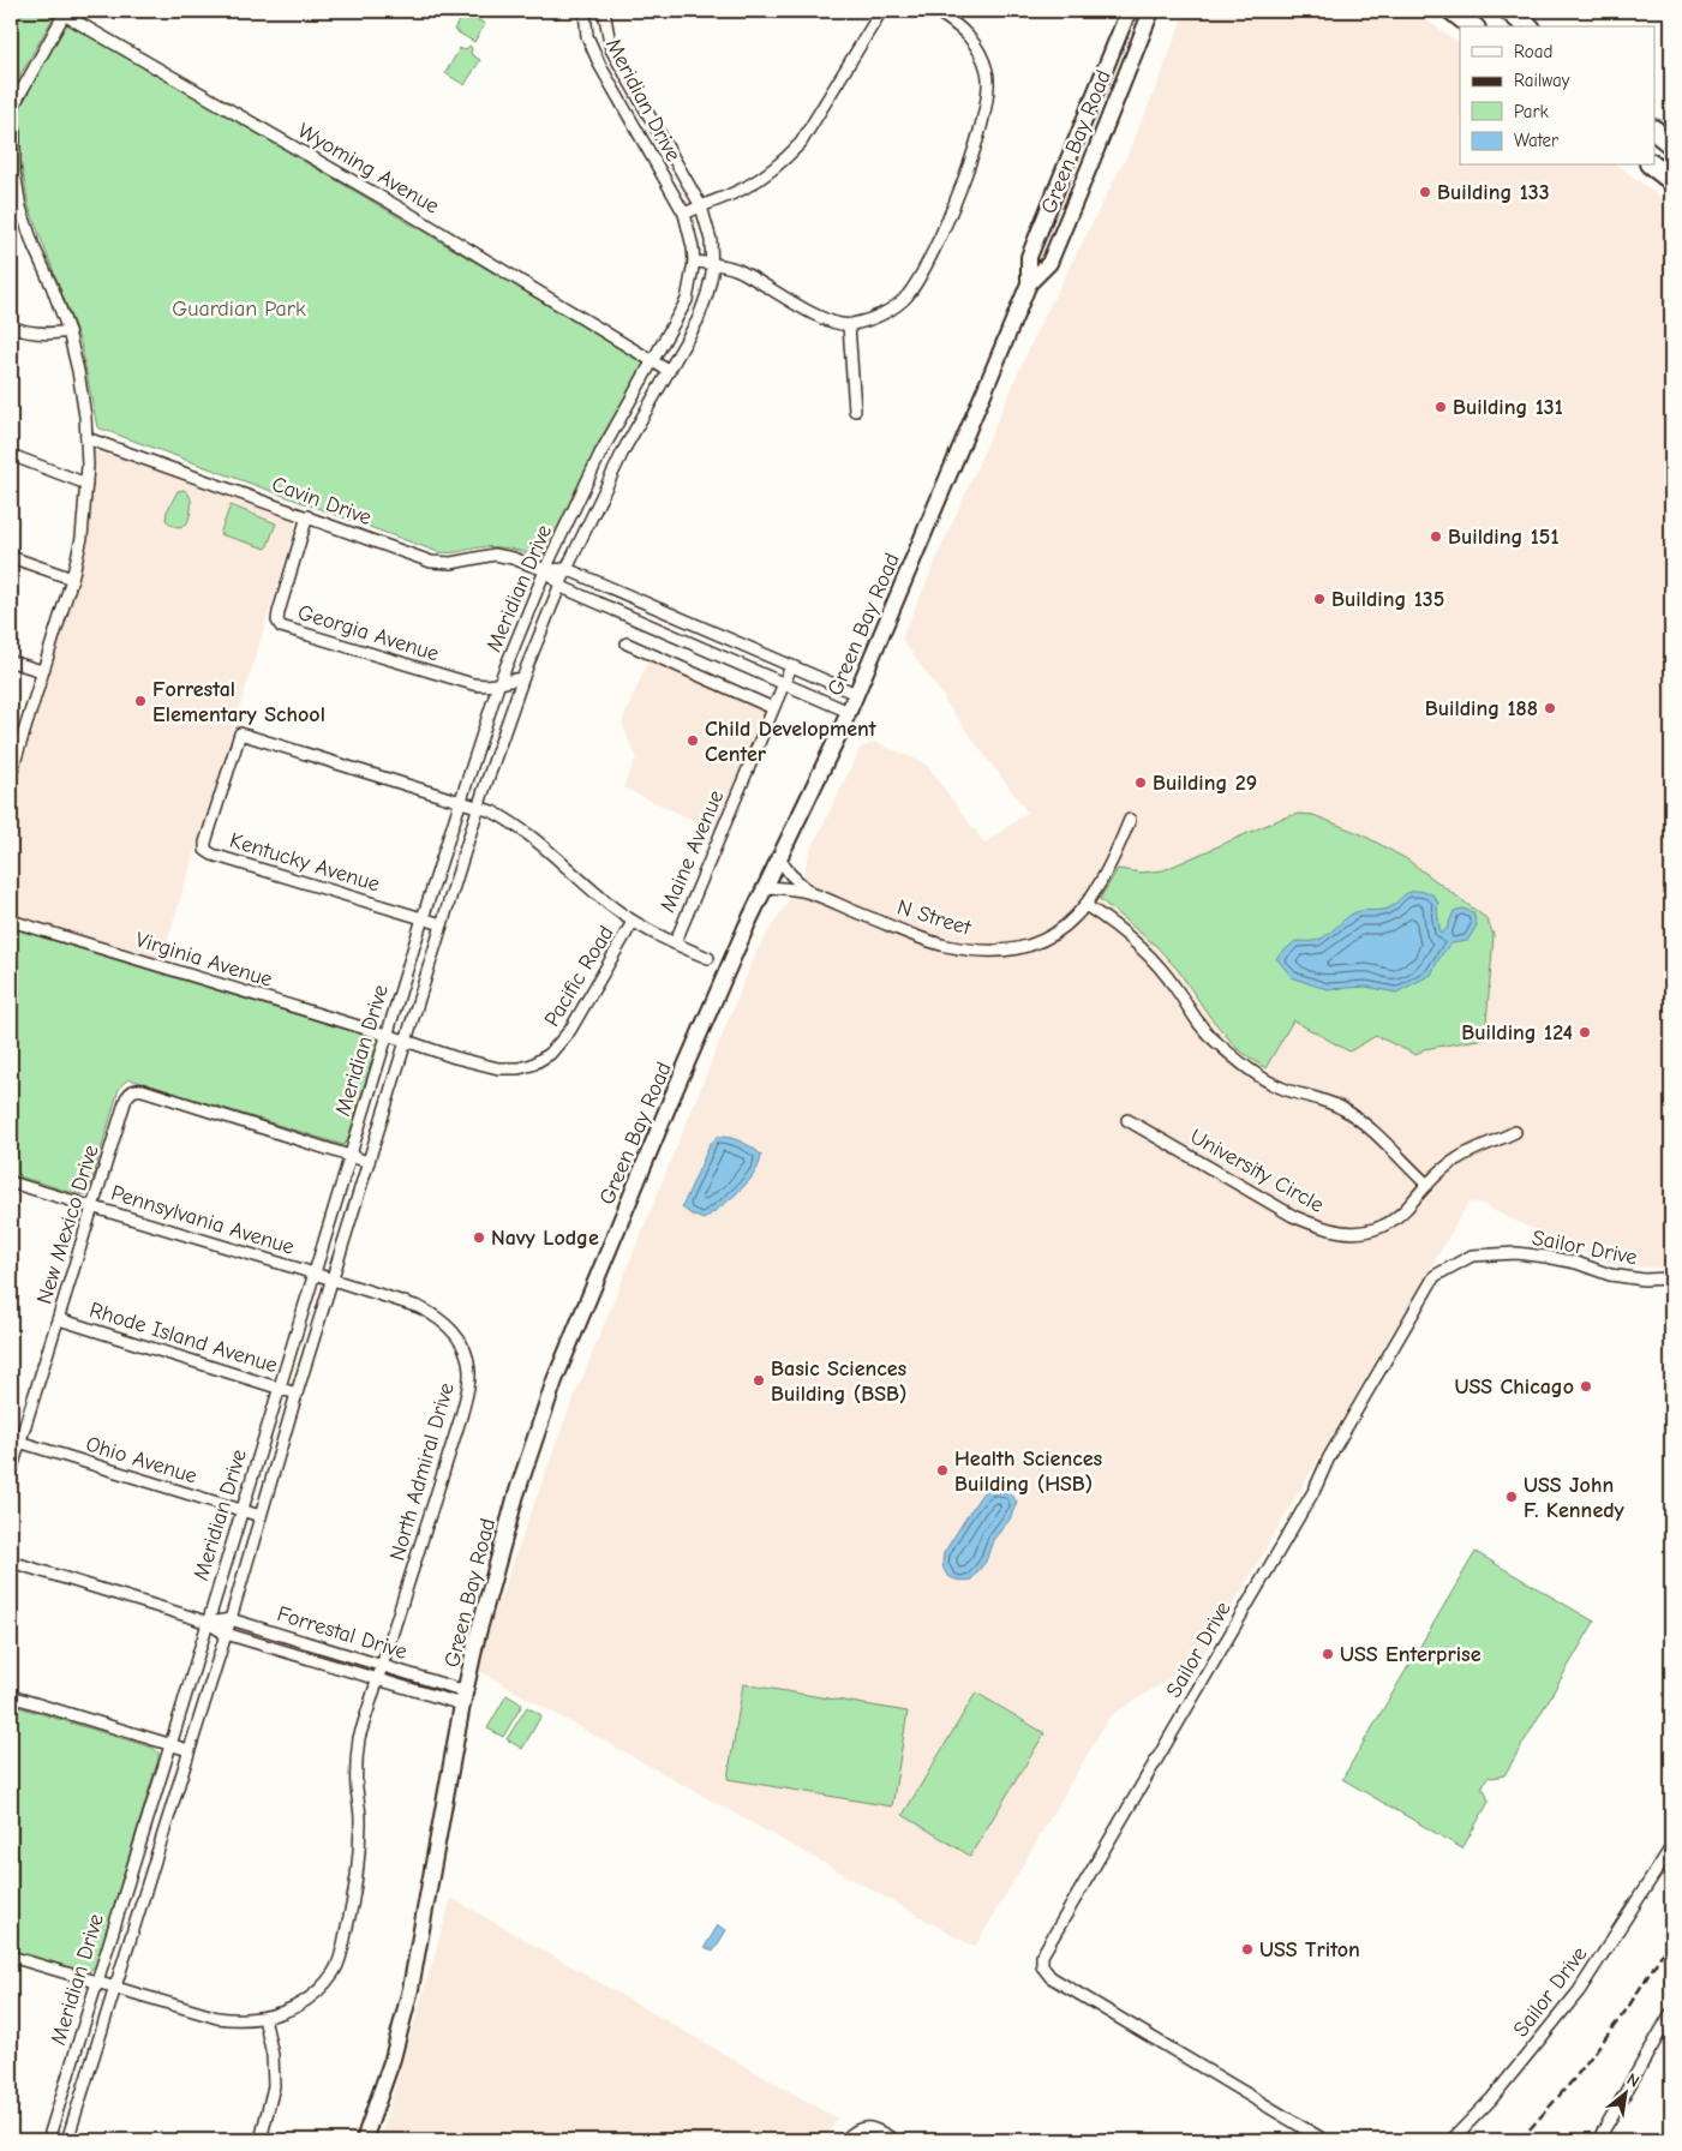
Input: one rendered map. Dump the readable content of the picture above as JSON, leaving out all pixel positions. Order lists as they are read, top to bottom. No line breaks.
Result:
{"streets":{"main road":["Green Bay Road"],"street":["Meridian Drive","Wyoming Avenue","Cavin Drive","Georgia Avenue","Maine Avenue","Kentucky Avenue","N Street","Virginia Avenue","Pacific Road","University Circle","Pennsylvania Avenue","New Mexico Drive","Sailor Drive","Rhode Island Avenue","Ohio Avenue","North Admiral Drive","Forrestal Drive"]},"crossings":[["Meridian Drive","Wyoming Avenue"],["Meridian Drive","Cavin Drive"],["Meridian Drive","Georgia Avenue"],["Meridian Drive","Kentucky Avenue"],["Meridian Drive","Virginia Avenue"],["Meridian Drive","Pacific Road"],["Meridian Drive","Pennsylvania Avenue"],["Meridian Drive","New Mexico Drive"],["Meridian Drive","Rhode Island Avenue"],["Meridian Drive","Ohio Avenue"],["Meridian Drive","North Admiral Drive"],["Meridian Drive","Forrestal Drive"],["Green Bay Road","Cavin Drive"],["Green Bay Road","N Street"],["Green Bay Road","Forrestal Drive"],["Cavin Drive","Georgia Avenue"],["Cavin Drive","Maine Avenue"],["Virginia Avenue","Pacific Road"],["Pennsylvania Avenue","New Mexico Drive"],["Pennsylvania Avenue","North Admiral Drive"],["New Mexico Drive","Rhode Island Avenue"],["New Mexico Drive","Ohio Avenue"],["North Admiral Drive","Forrestal Drive"]],"parks":["Guardian Park"],"places":["Building 133","Building 131","Building 151","Building 135","Forrestal Elementary School","Building 188","Child Development Center","Building 29","Building 124","Navy Lodge","Basic Sciences Building (BSB)","USS Chicago","Health Sciences Building (HSB)","USS John F. Kennedy","USS Enterprise","USS Triton"],"legend":["Road","Railway","Park","Water"],"north":"top right"}
